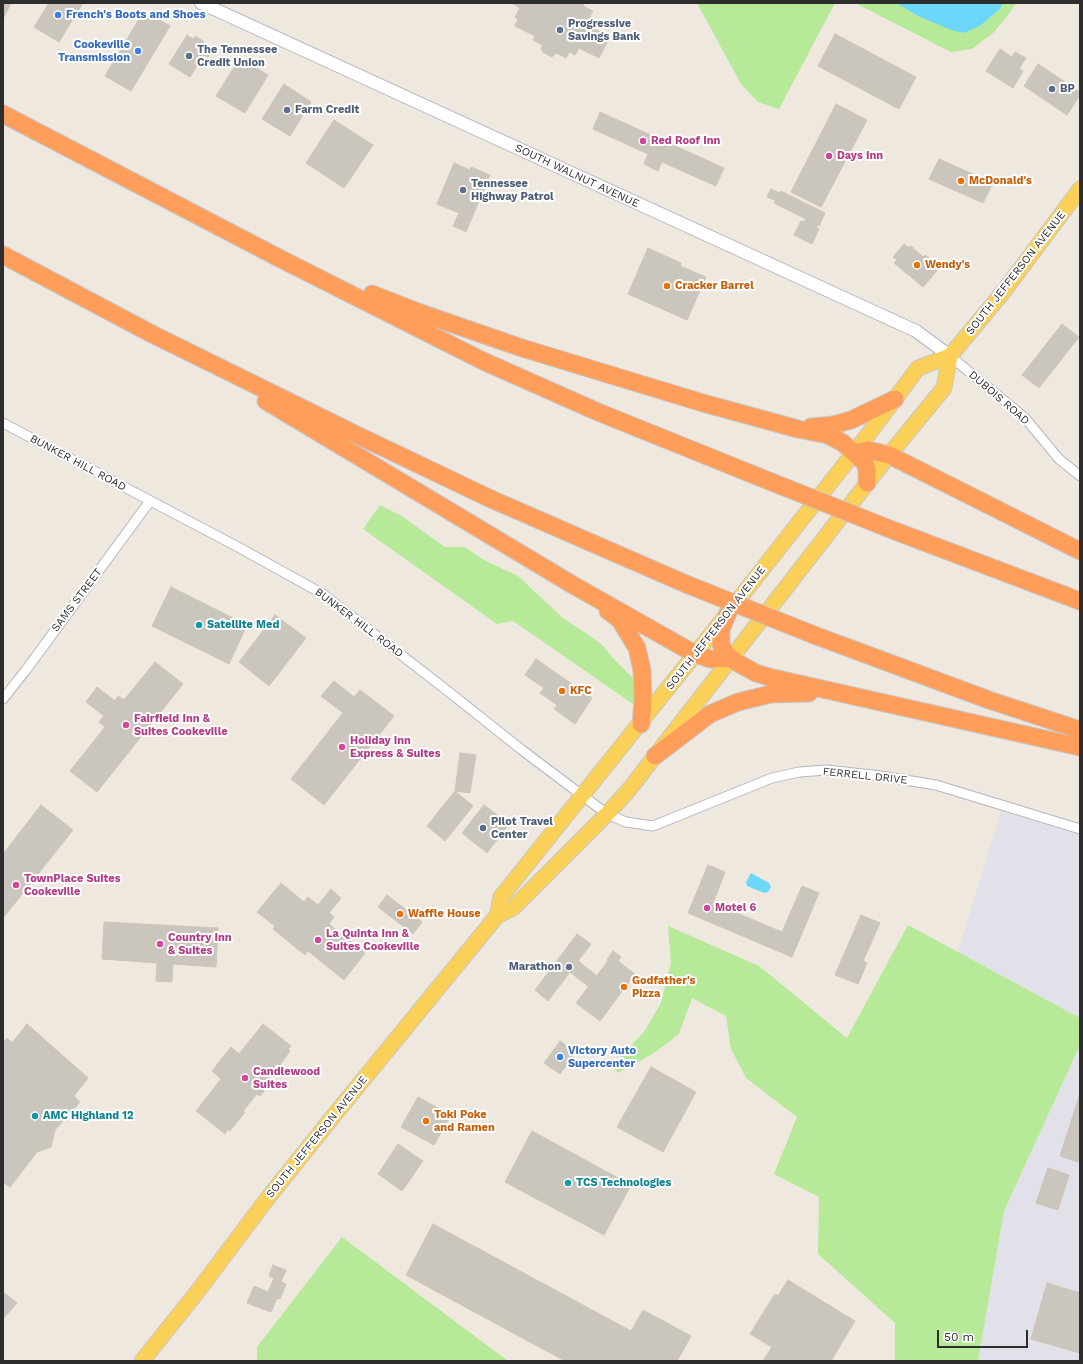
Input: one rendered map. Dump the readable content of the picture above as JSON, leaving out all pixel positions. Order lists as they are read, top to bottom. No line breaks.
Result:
{"streets":{"main road":["SOUTH JEFFERSON AVENUE"],"street":["SOUTH WALNUT AVENUE","DUBOIS ROAD","BUNKER HILL ROAD","SAMS STREET","FERRELL DRIVE"]},"crossings":[["SOUTH WALNUT AVENUE","SOUTH JEFFERSON AVENUE"],["SOUTH WALNUT AVENUE","DUBOIS ROAD"],["SOUTH JEFFERSON AVENUE","DUBOIS ROAD"],["SOUTH JEFFERSON AVENUE","BUNKER HILL ROAD"],["SOUTH JEFFERSON AVENUE","FERRELL DRIVE"],["BUNKER HILL ROAD","SAMS STREET"],["BUNKER HILL ROAD","FERRELL DRIVE"]],"places":["French's Boots and Shoes","Progressive Savings Bank","Cookeville Transmission","The Tennessee Credit Union","BP","Farm Credit","Red Roof Inn","Days Inn","McDonald's","Tennessee Highway Patrol","Wendy's","Cracker Barrel","Satellite Med","KFC","Fairfield Inn & Suites Cookeville","Holiday Inn Express & Suites","Pilot Travel Center","TownPlace Suites Cookeville","Motel 6","Waffle House","La Quinta Inn & Suites Cookeville","Country Inn & Suites","Marathon","Godfather's Pizza","Victory Auto Supercenter","Candlewood Suites","AMC Highland 12","Toki Poke and Ramen","TCS Technologies"],"scale_bar":"50 m"}
